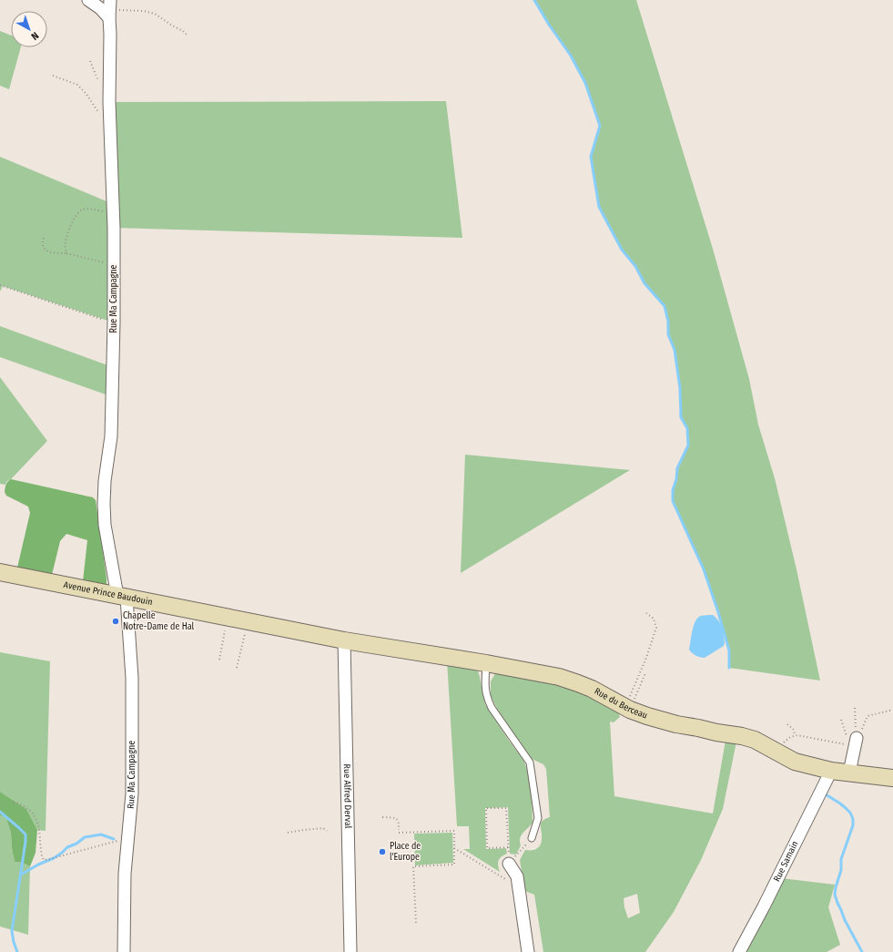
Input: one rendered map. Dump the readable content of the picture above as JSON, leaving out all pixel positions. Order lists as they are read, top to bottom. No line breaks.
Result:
{"streets":{"street":["Rue Ma Campagne","Avenue Prince Baudouin","Rue du Berceau","Rue Alfred Derval","Rue Samain"]},"crossings":[["Rue Ma Campagne","Avenue Prince Baudouin"],["Avenue Prince Baudouin","Rue du Berceau"],["Avenue Prince Baudouin","Rue Alfred Derval"],["Rue du Berceau","Rue Alfred Derval"],["Rue du Berceau","Rue Samain"]],"places":["Chapelle Notre-Dame de Hal","Place de l'Europe"],"north":"bottom right"}
